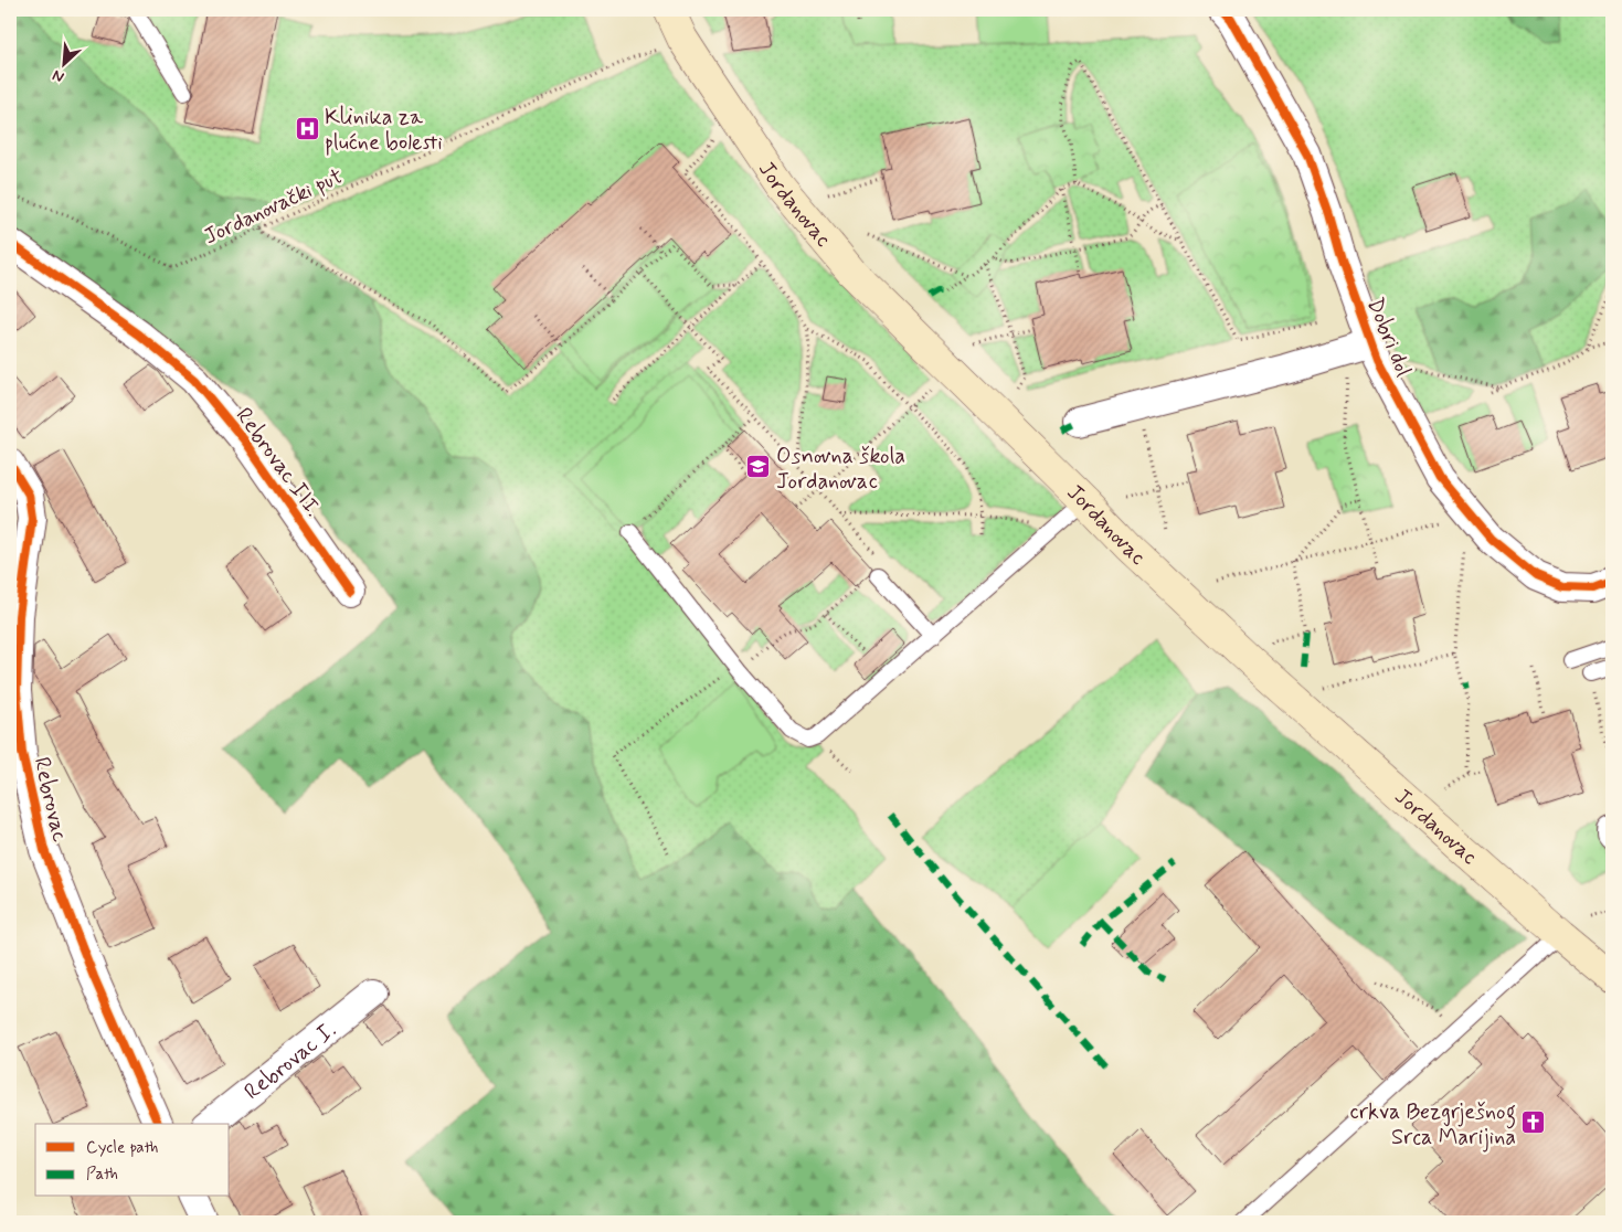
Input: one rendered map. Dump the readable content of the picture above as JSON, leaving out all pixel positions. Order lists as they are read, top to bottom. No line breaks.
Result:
{"streets":{"main road":["Jordanovac"],"street":["Dobri dol","Rebrovac III.","Rebrovac","Rebrovac I."],"path":["Jordanovački put"]},"places":{"hospital":["Klinika za plućne bolesti"],"school or university":["Osnovna škola Jordanovac"],"church":["crkva Bezgrješnog Srca Marijina"]},"legend":["Cycle path","Path"],"north":"bottom left"}
